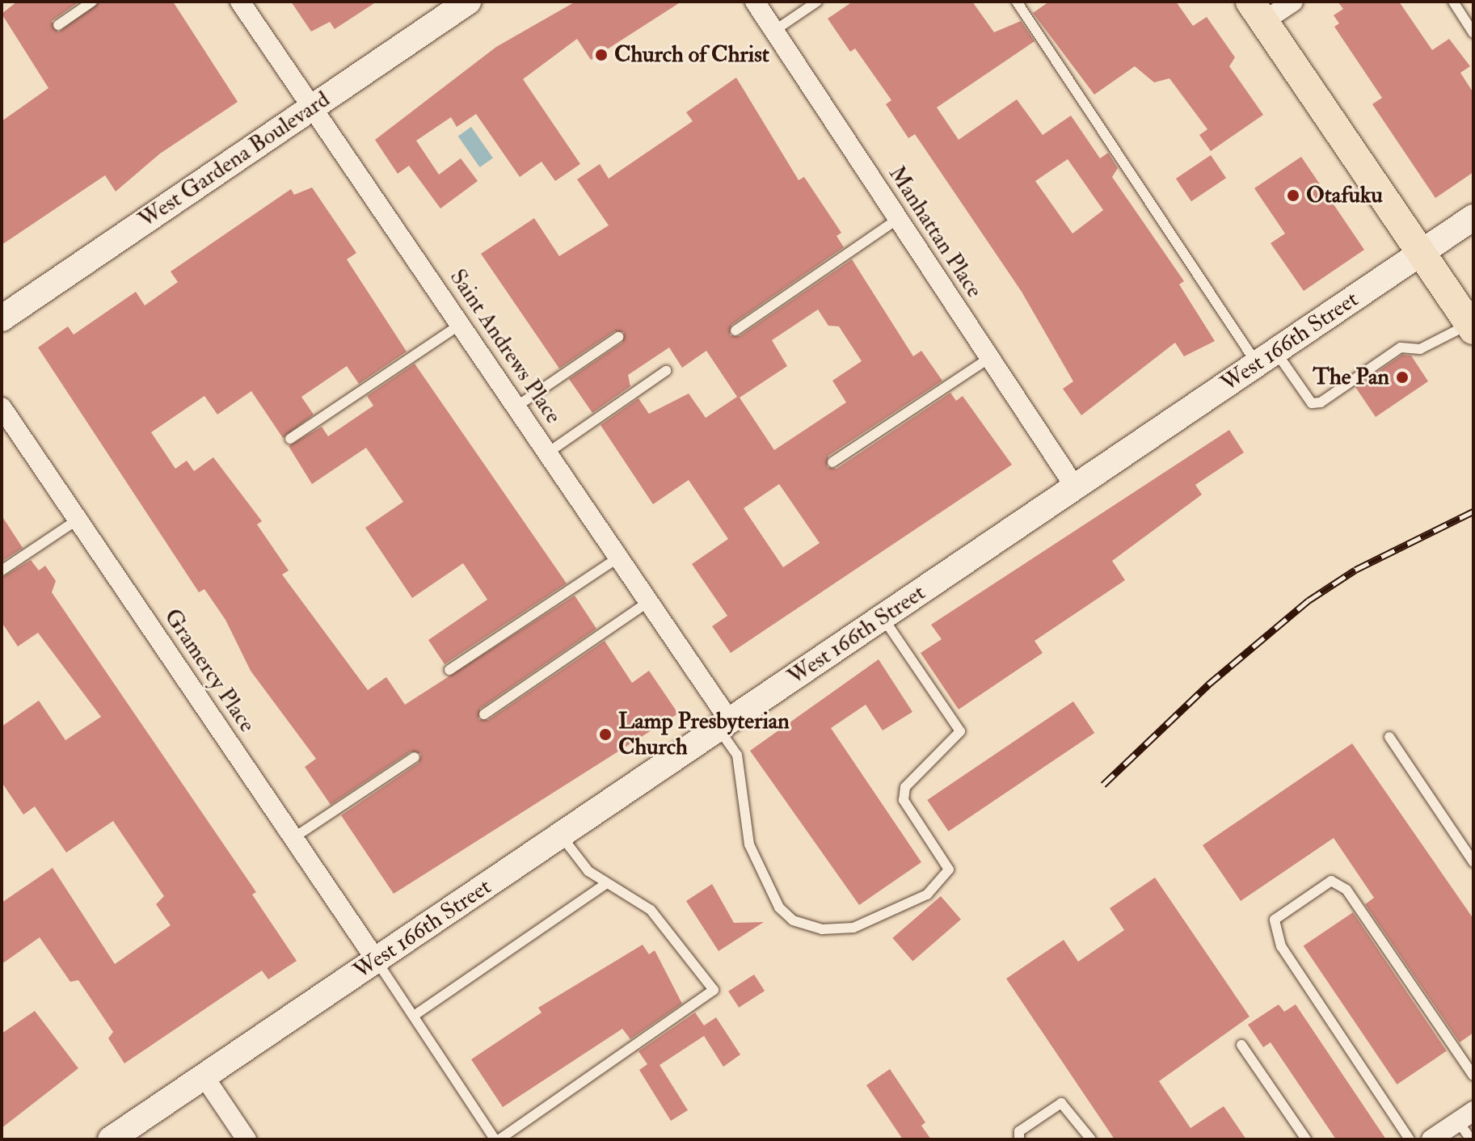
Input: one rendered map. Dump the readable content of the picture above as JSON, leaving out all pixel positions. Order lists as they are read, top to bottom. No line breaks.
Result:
{"streets":{"street":["West Gardena Boulevard","Manhattan Place","West 166th Street","Saint Andrews Place","Gramercy Place"]},"crossings":[["West Gardena Boulevard","Saint Andrews Place"],["Manhattan Place","West 166th Street"],["West 166th Street","Saint Andrews Place"],["West 166th Street","Gramercy Place"]],"places":["Church of Christ","Otafuku","The Pan","Lamp Presbyterian Church"]}
